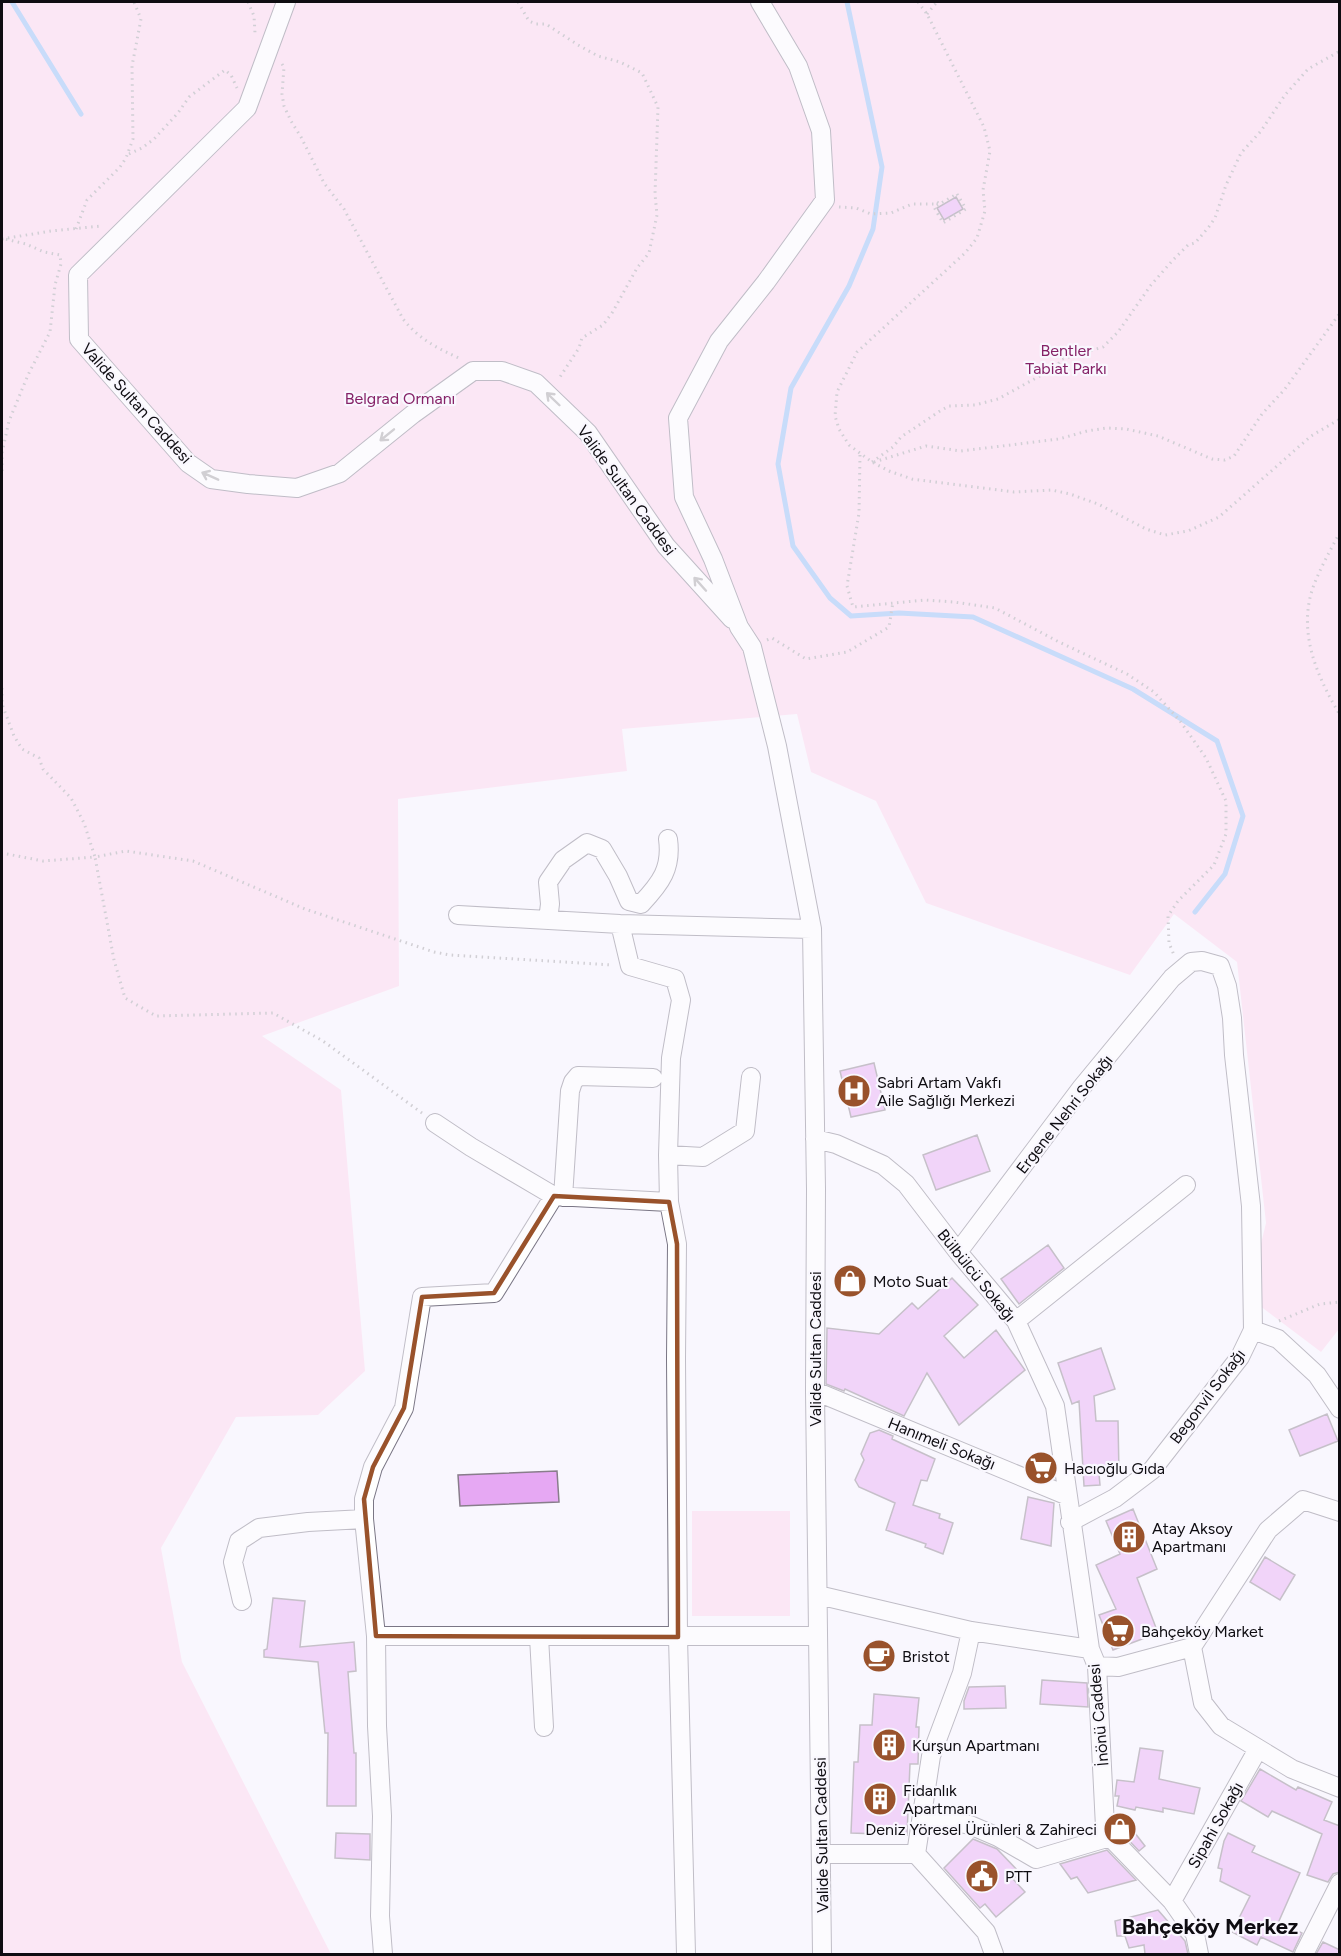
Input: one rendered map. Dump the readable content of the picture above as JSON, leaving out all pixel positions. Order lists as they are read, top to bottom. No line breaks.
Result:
{"streets":{"street":["Valide Sultan Caddesi","Ergene Nehri Sokağı","Bülbülcü Sokağı","Begonvil Sokağı","Hanımeli Sokağı","İnönü Caddesi","Sipahi Sokağı"]},"crossings":[["Valide Sultan Caddesi","Bülbülcü Sokağı"],["Valide Sultan Caddesi","Hanımeli Sokağı"],["Valide Sultan Caddesi","İnönü Caddesi"],["Ergene Nehri Sokağı","Bülbülcü Sokağı"],["Bülbülcü Sokağı","Begonvil Sokağı"],["Bülbülcü Sokağı","Hanımeli Sokağı"],["Bülbülcü Sokağı","İnönü Caddesi"]],"districts":["Bahçeköy Merkez"],"parks":["Bentler Tabiat Parkı","Belgrad Ormanı"],"places":{"hospital":["Sabri Artam Vakfı Aile Sağlığı Merkezi"],"shop":["Moto Suat","Deniz Yöresel Ürünleri & Zahireci"],"supermarket":["Hacıoğlu Gıda","Bahçeköy Market"],"building":["Atay Aksoy Apartmanı","Kurşun Apartmanı","Fidanlık Apartmanı"],"cafe":["Bristot"],"public building":["PTT"]}}
